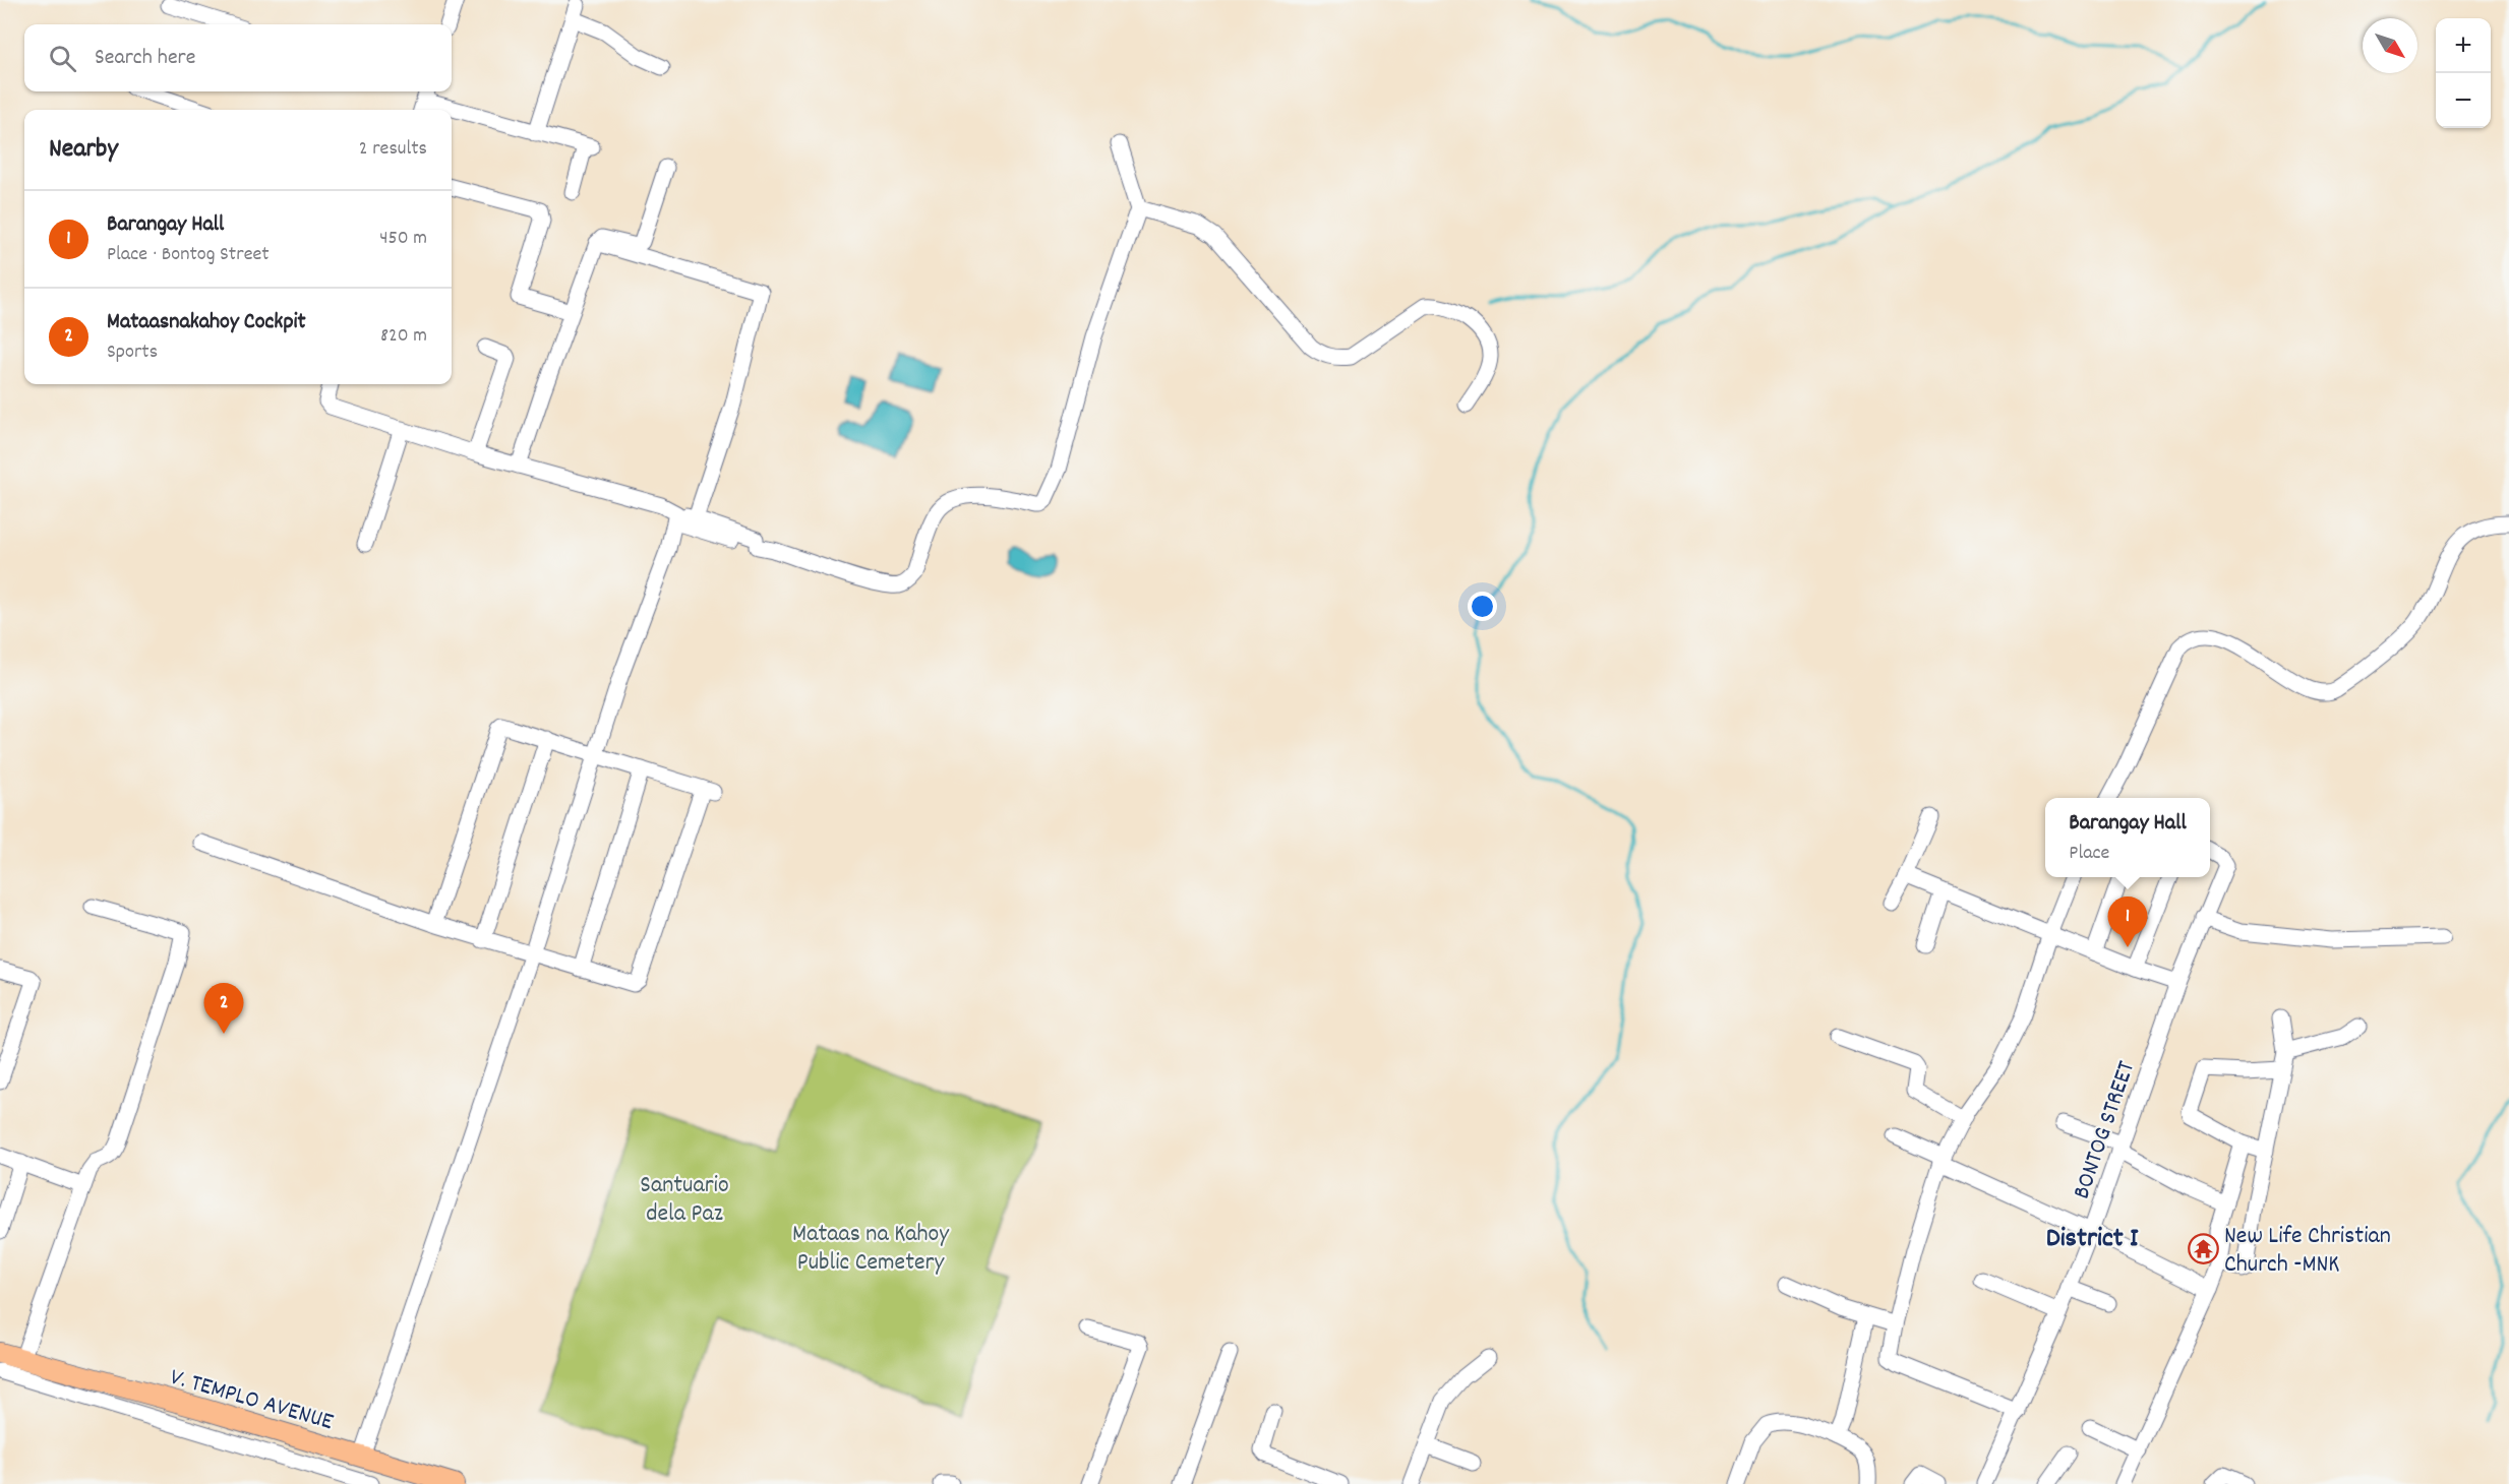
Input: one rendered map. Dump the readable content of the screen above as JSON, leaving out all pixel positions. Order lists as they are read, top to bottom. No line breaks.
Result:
{"streets":{"main road":["V. TEMPLO AVENUE"],"street":["BONTOG STREET"]},"districts":["District I"],"parks":["Santuario dela Paz","Mataas na Kahoy Public Cemetery"],"places":{"temple":["New Life Christian Church -MNK"]},"north":"bottom right","page":{"map_buttons":["+","−"],"search":"Search here","heading":["Nearby","2 results"],"list":[{"mark":"1","name":"Barangay Hall","note":"Place · Bontog Street","value":"450 m"},{"mark":"2","name":"Mataasnakahoy Cockpit","note":"Sports","value":"820 m"}],"popup":["Barangay Hall","Place"],"pins":["1","2"]}}
